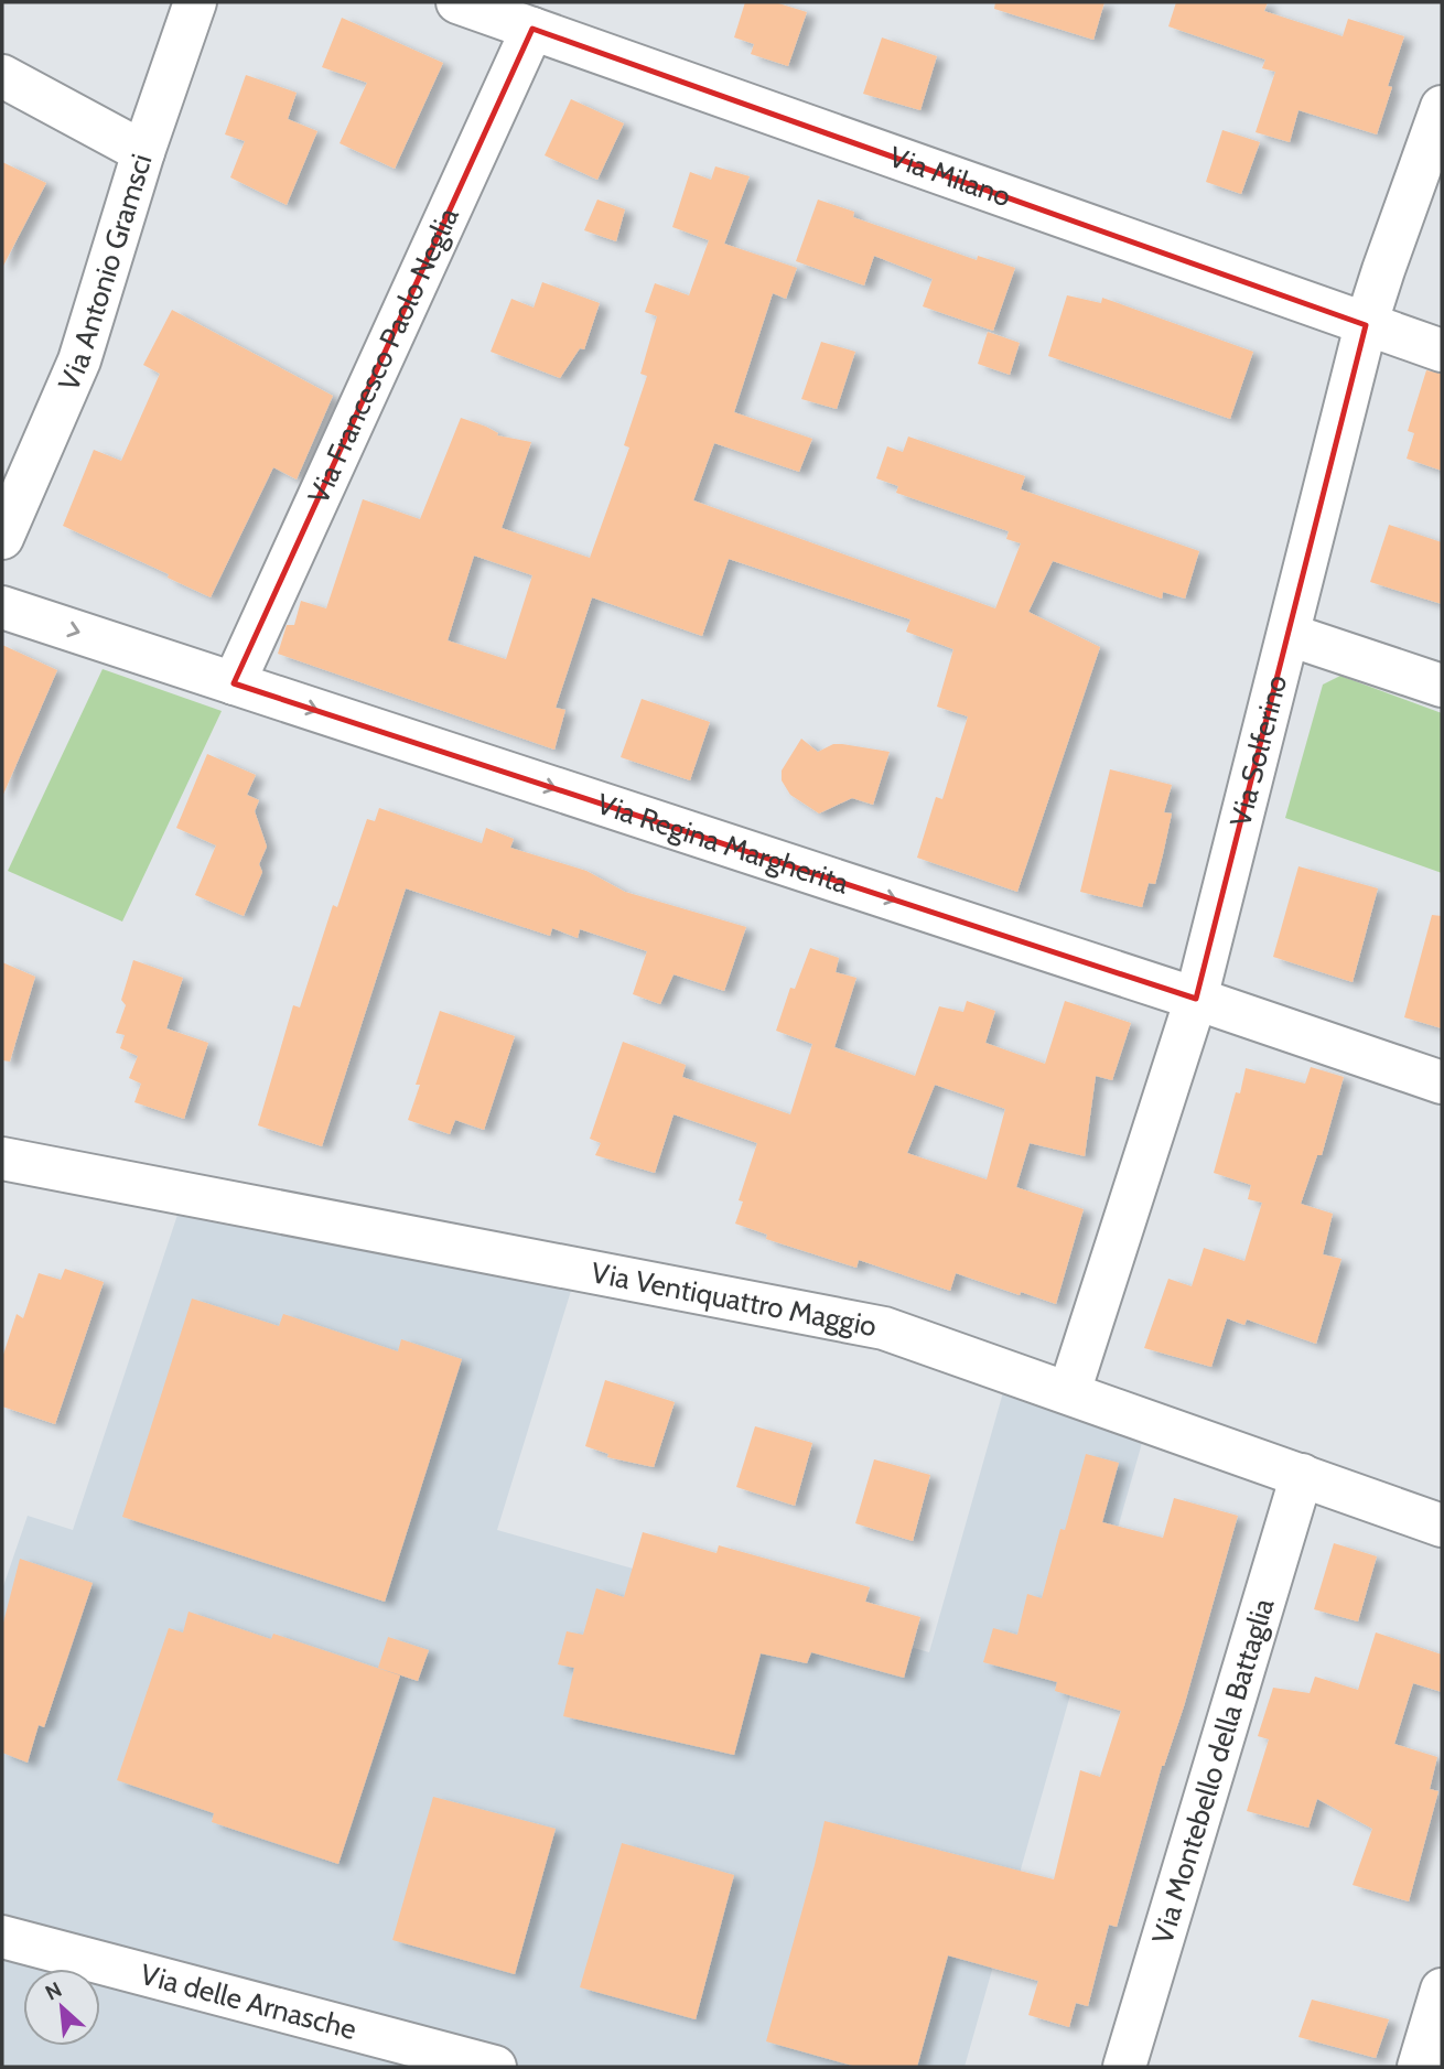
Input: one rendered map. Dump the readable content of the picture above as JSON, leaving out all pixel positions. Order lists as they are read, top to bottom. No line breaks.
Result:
{"streets":{"street":["Via Milano","Via Antonio Gramsci","Via Francesco Paolo Neglia","Via Solferino","Via Regina Margherita","Via Ventiquattro Maggio","Via Montebello della Battaglia","Via delle Arnasche"]},"crossings":[["Via Milano","Via Francesco Paolo Neglia"],["Via Milano","Via Solferino"],["Via Francesco Paolo Neglia","Via Regina Margherita"],["Via Solferino","Via Regina Margherita"],["Via Solferino","Via Ventiquattro Maggio"],["Via Ventiquattro Maggio","Via Montebello della Battaglia"]],"one_way":["Via Regina Margherita"],"north":"top left"}
